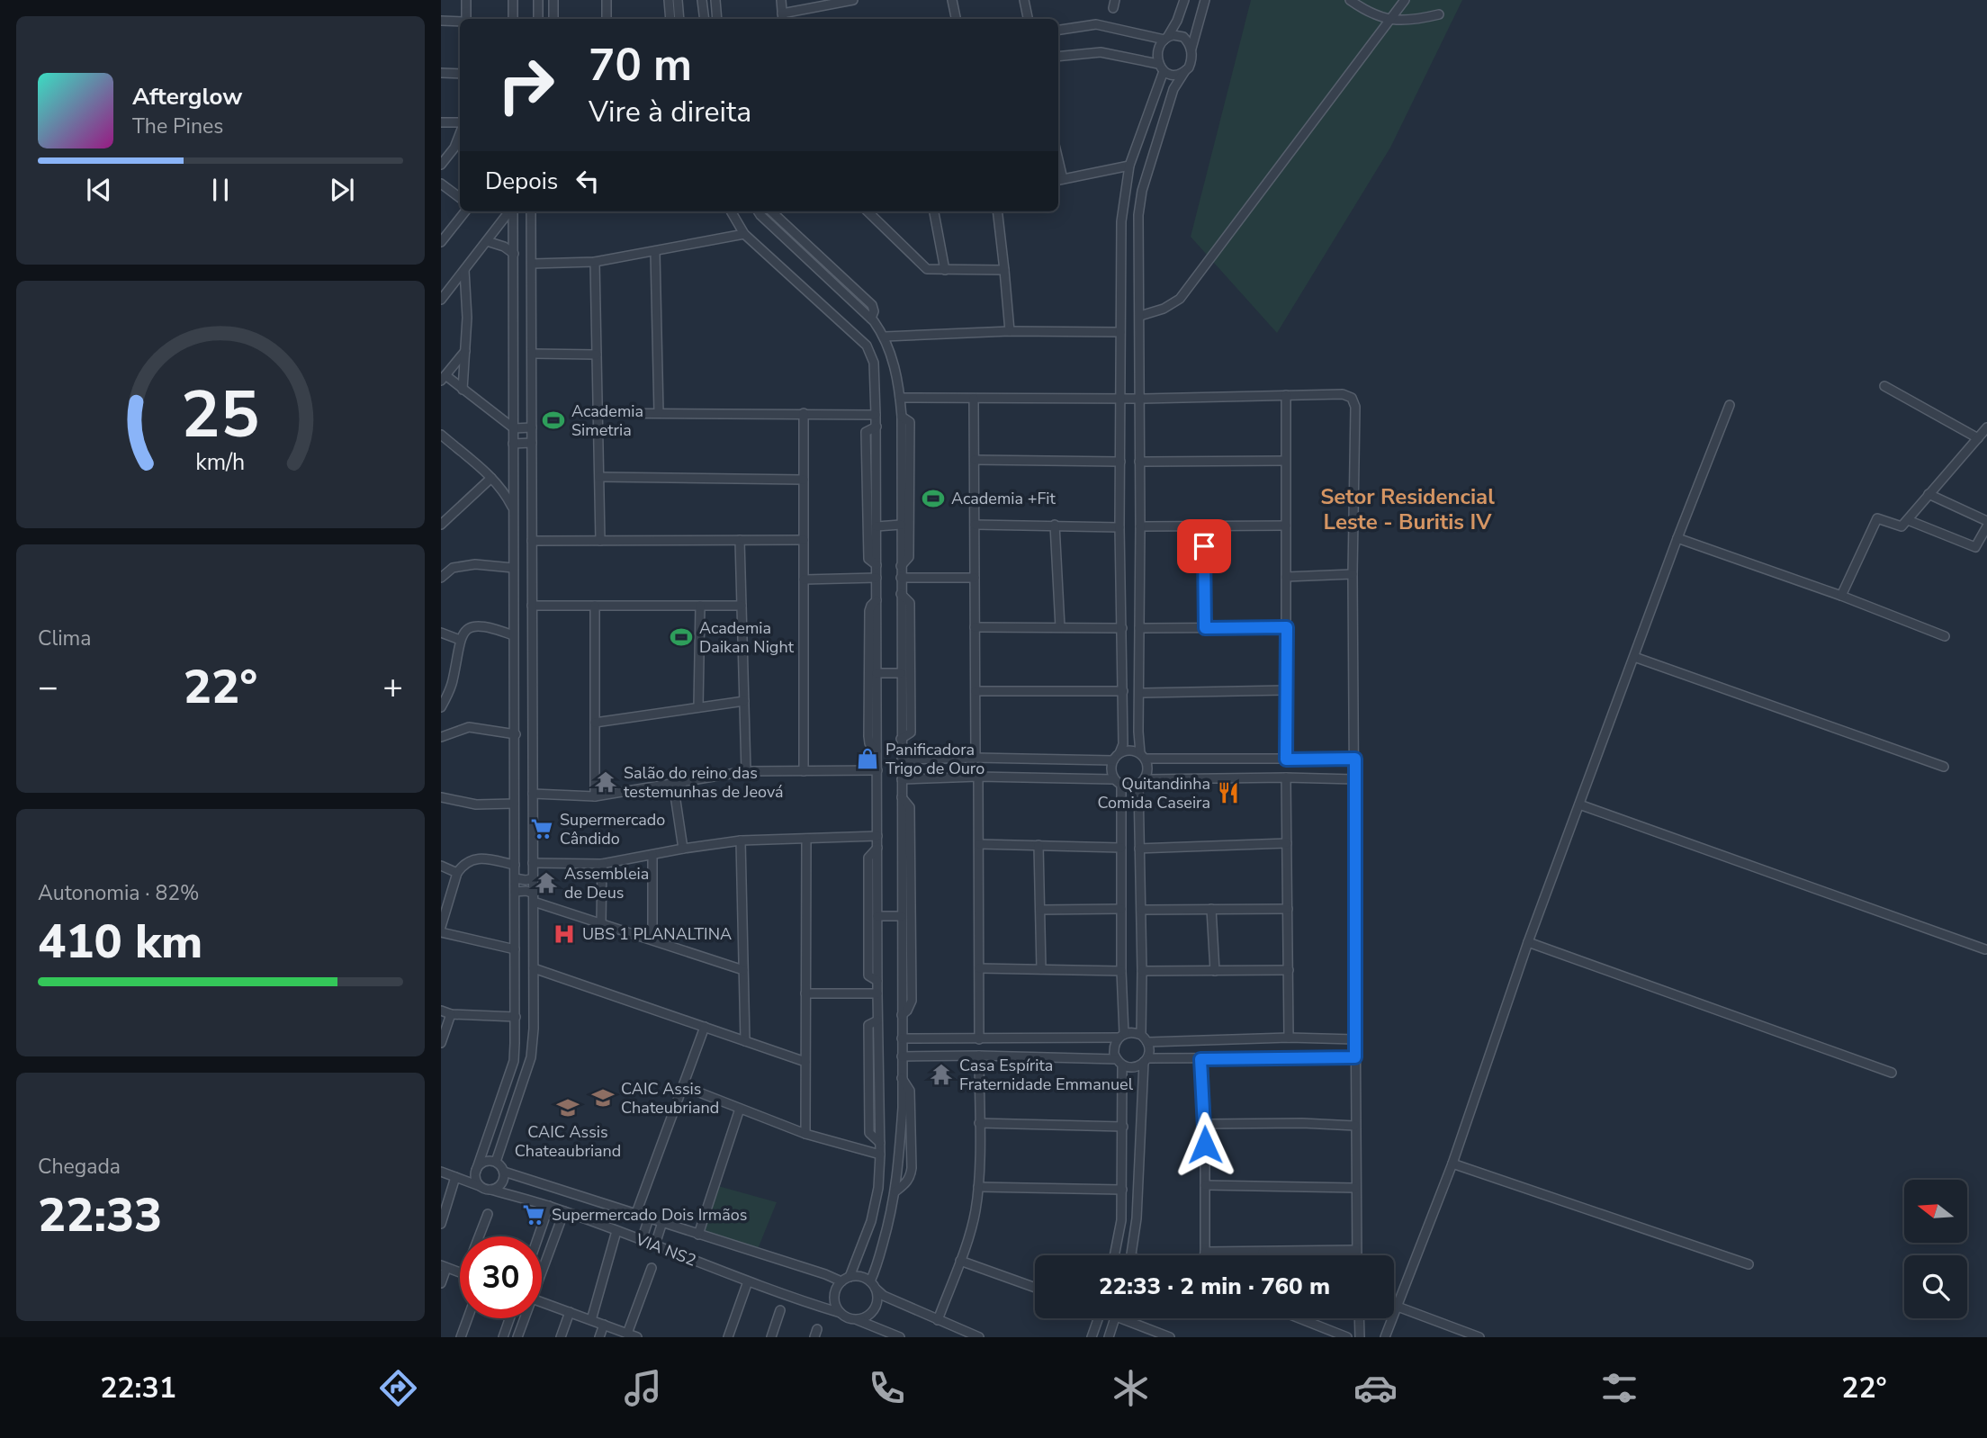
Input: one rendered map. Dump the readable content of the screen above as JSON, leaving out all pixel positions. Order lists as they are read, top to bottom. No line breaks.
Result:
{"streets":{"street":["VIA NS2"]},"districts":["Setor Residencial Leste - Buritis IV"],"places":{"sports":["Academia Simetria","Academia +Fit","Academia Daikan Night"],"shop":["Panificadora Trigo de Ouro"],"temple":["Salão do reino das testemunhas de Jeová","Assembleia de Deus","Casa Espírita Fraternidade Emmanuel"],"restaurant":["Quitandinha Comida Caseira"],"supermarket":["Supermercado Cândido","Supermercado Dois Irmãos"],"hospital":["UBS 1 PLANALTINA"],"school or university":["CAIC Assis Chateubriand","CAIC Assis Chateaubriand"]},"north":"left","page":{"turn":["70 m","Vire à direita"],"song":["Afterglow","The Pines"],"then":"Depois","tile":["Clima",["Autonomia · 82%","410 km"],["Chegada","22:33"]],"heat":["−","22°","+"],"limit":"30","trip":"22:33 · 2 min · 760 m","tabs":["22:31","22°"],"gauge":["25","km/h"]}}
